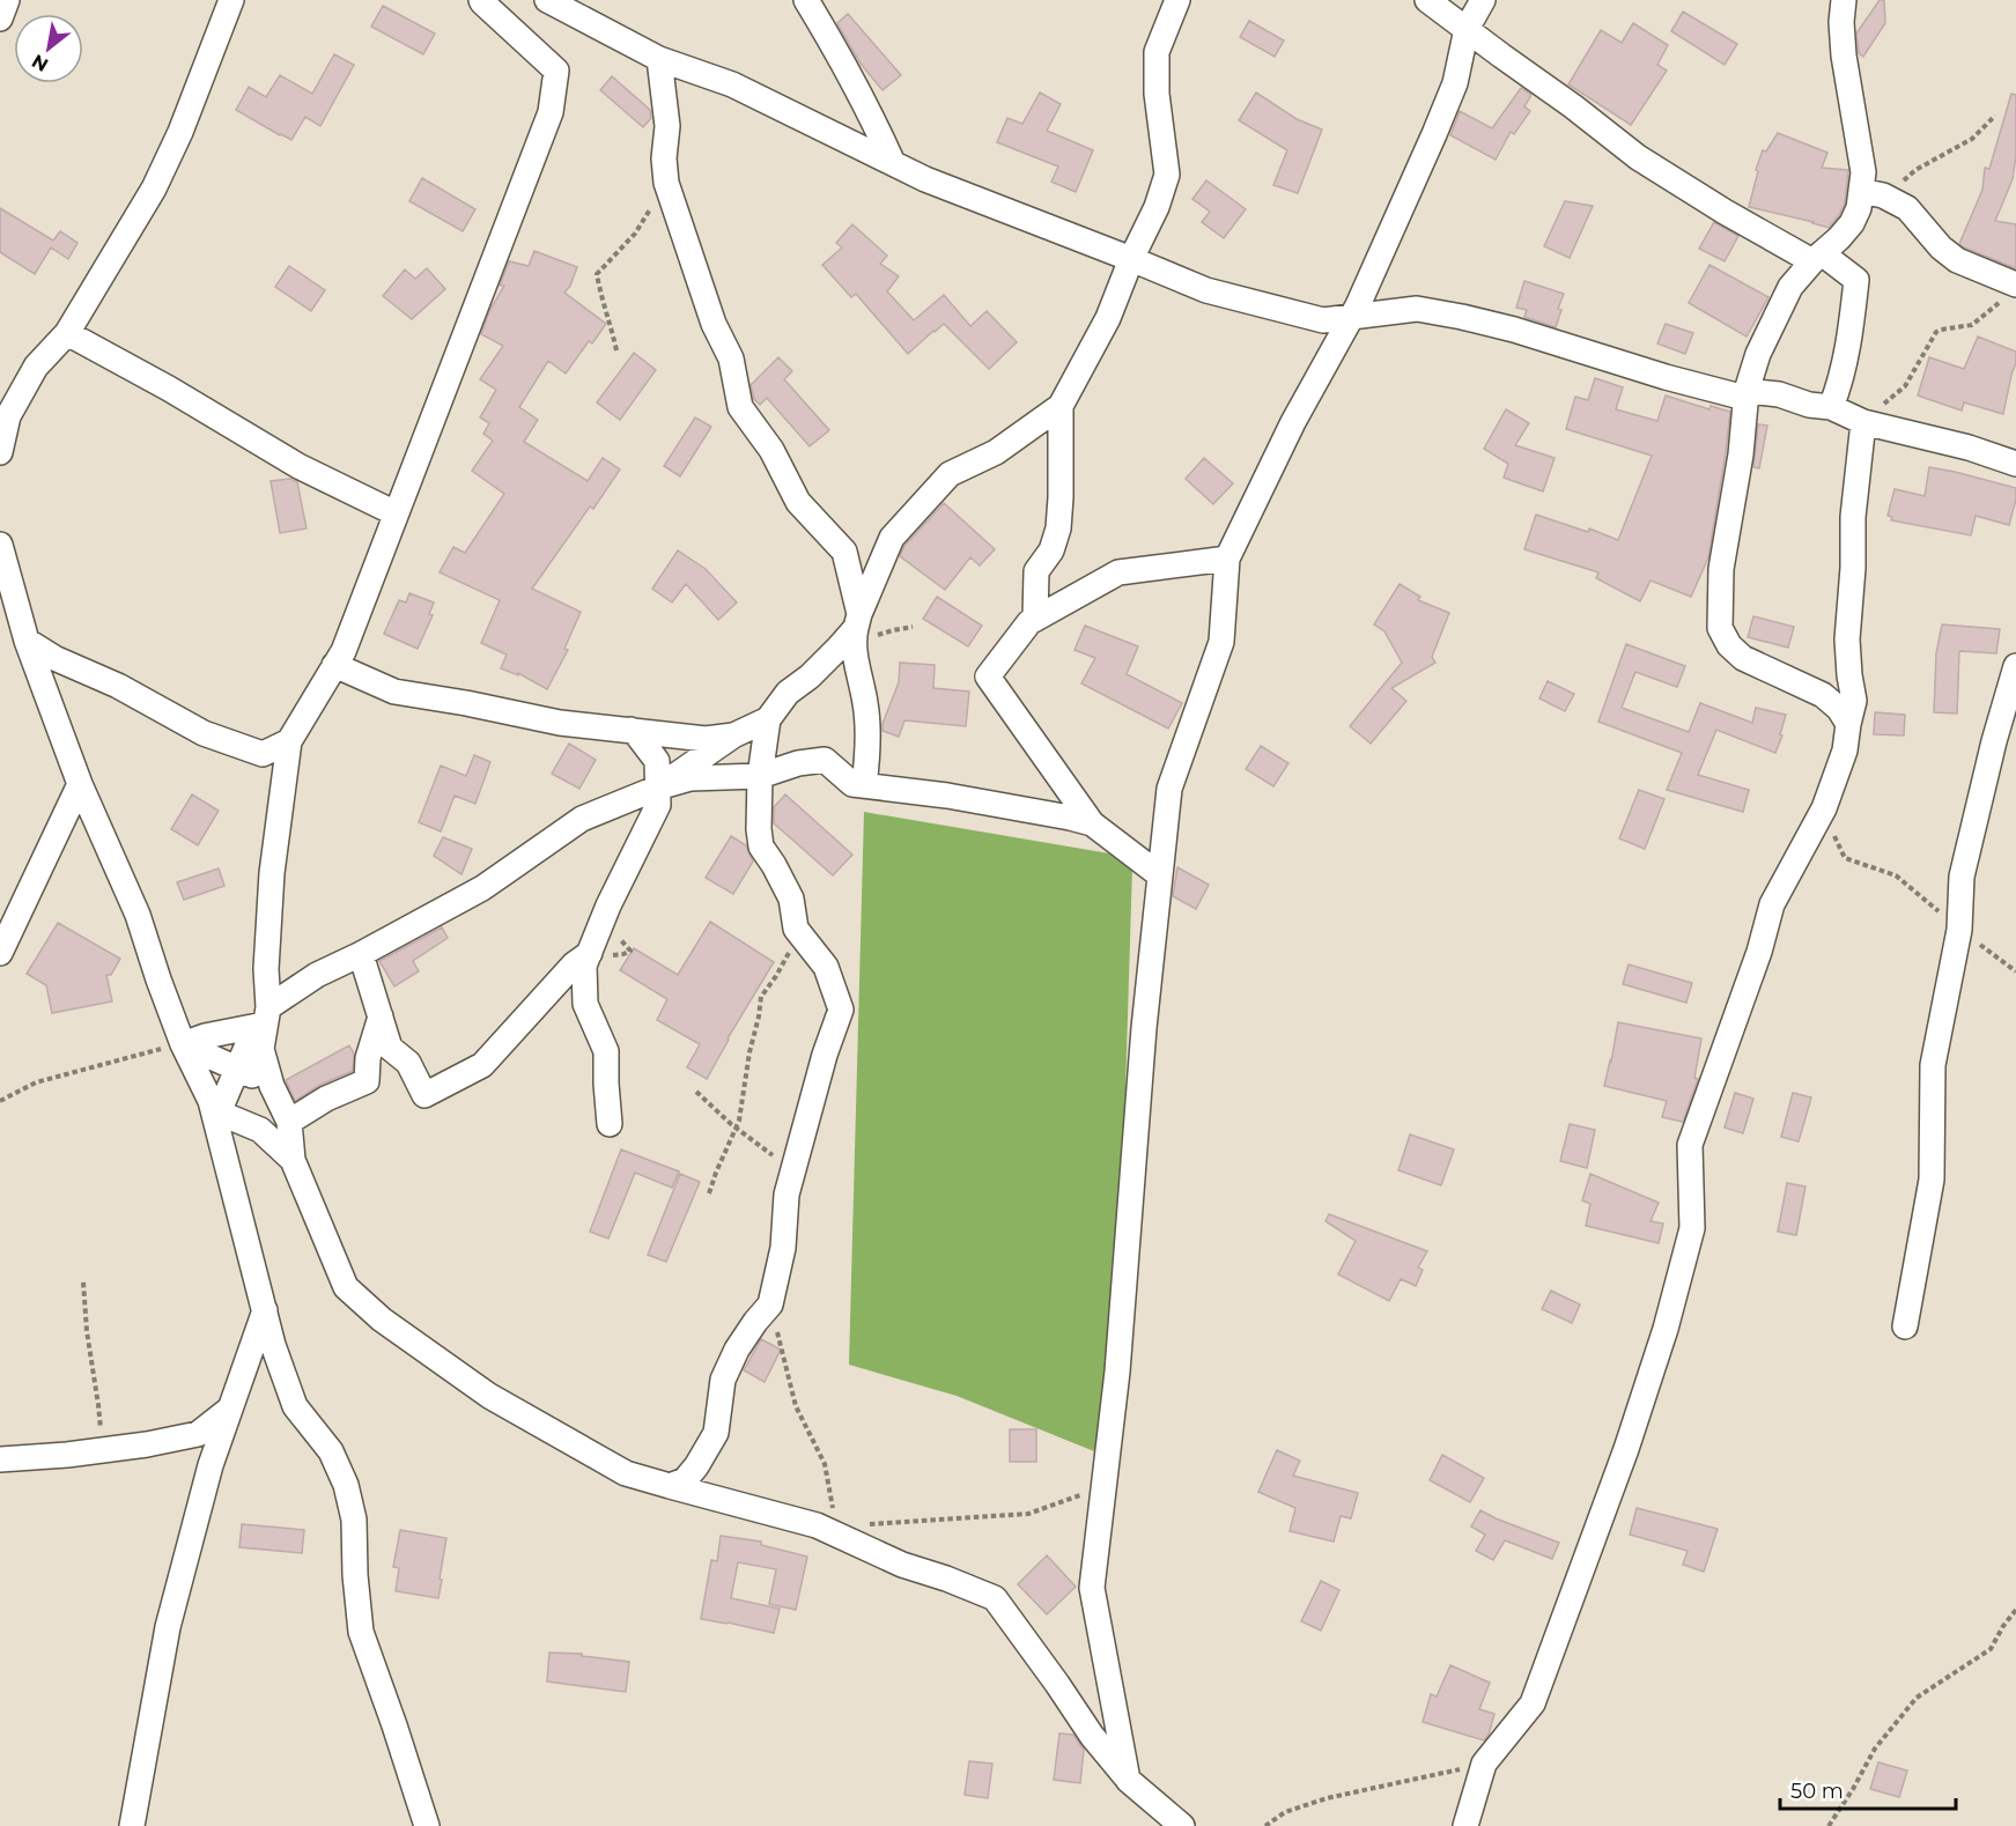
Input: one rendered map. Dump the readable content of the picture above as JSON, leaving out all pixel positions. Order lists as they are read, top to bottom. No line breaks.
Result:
{"scale_bar":"50 m","north":"bottom left"}
